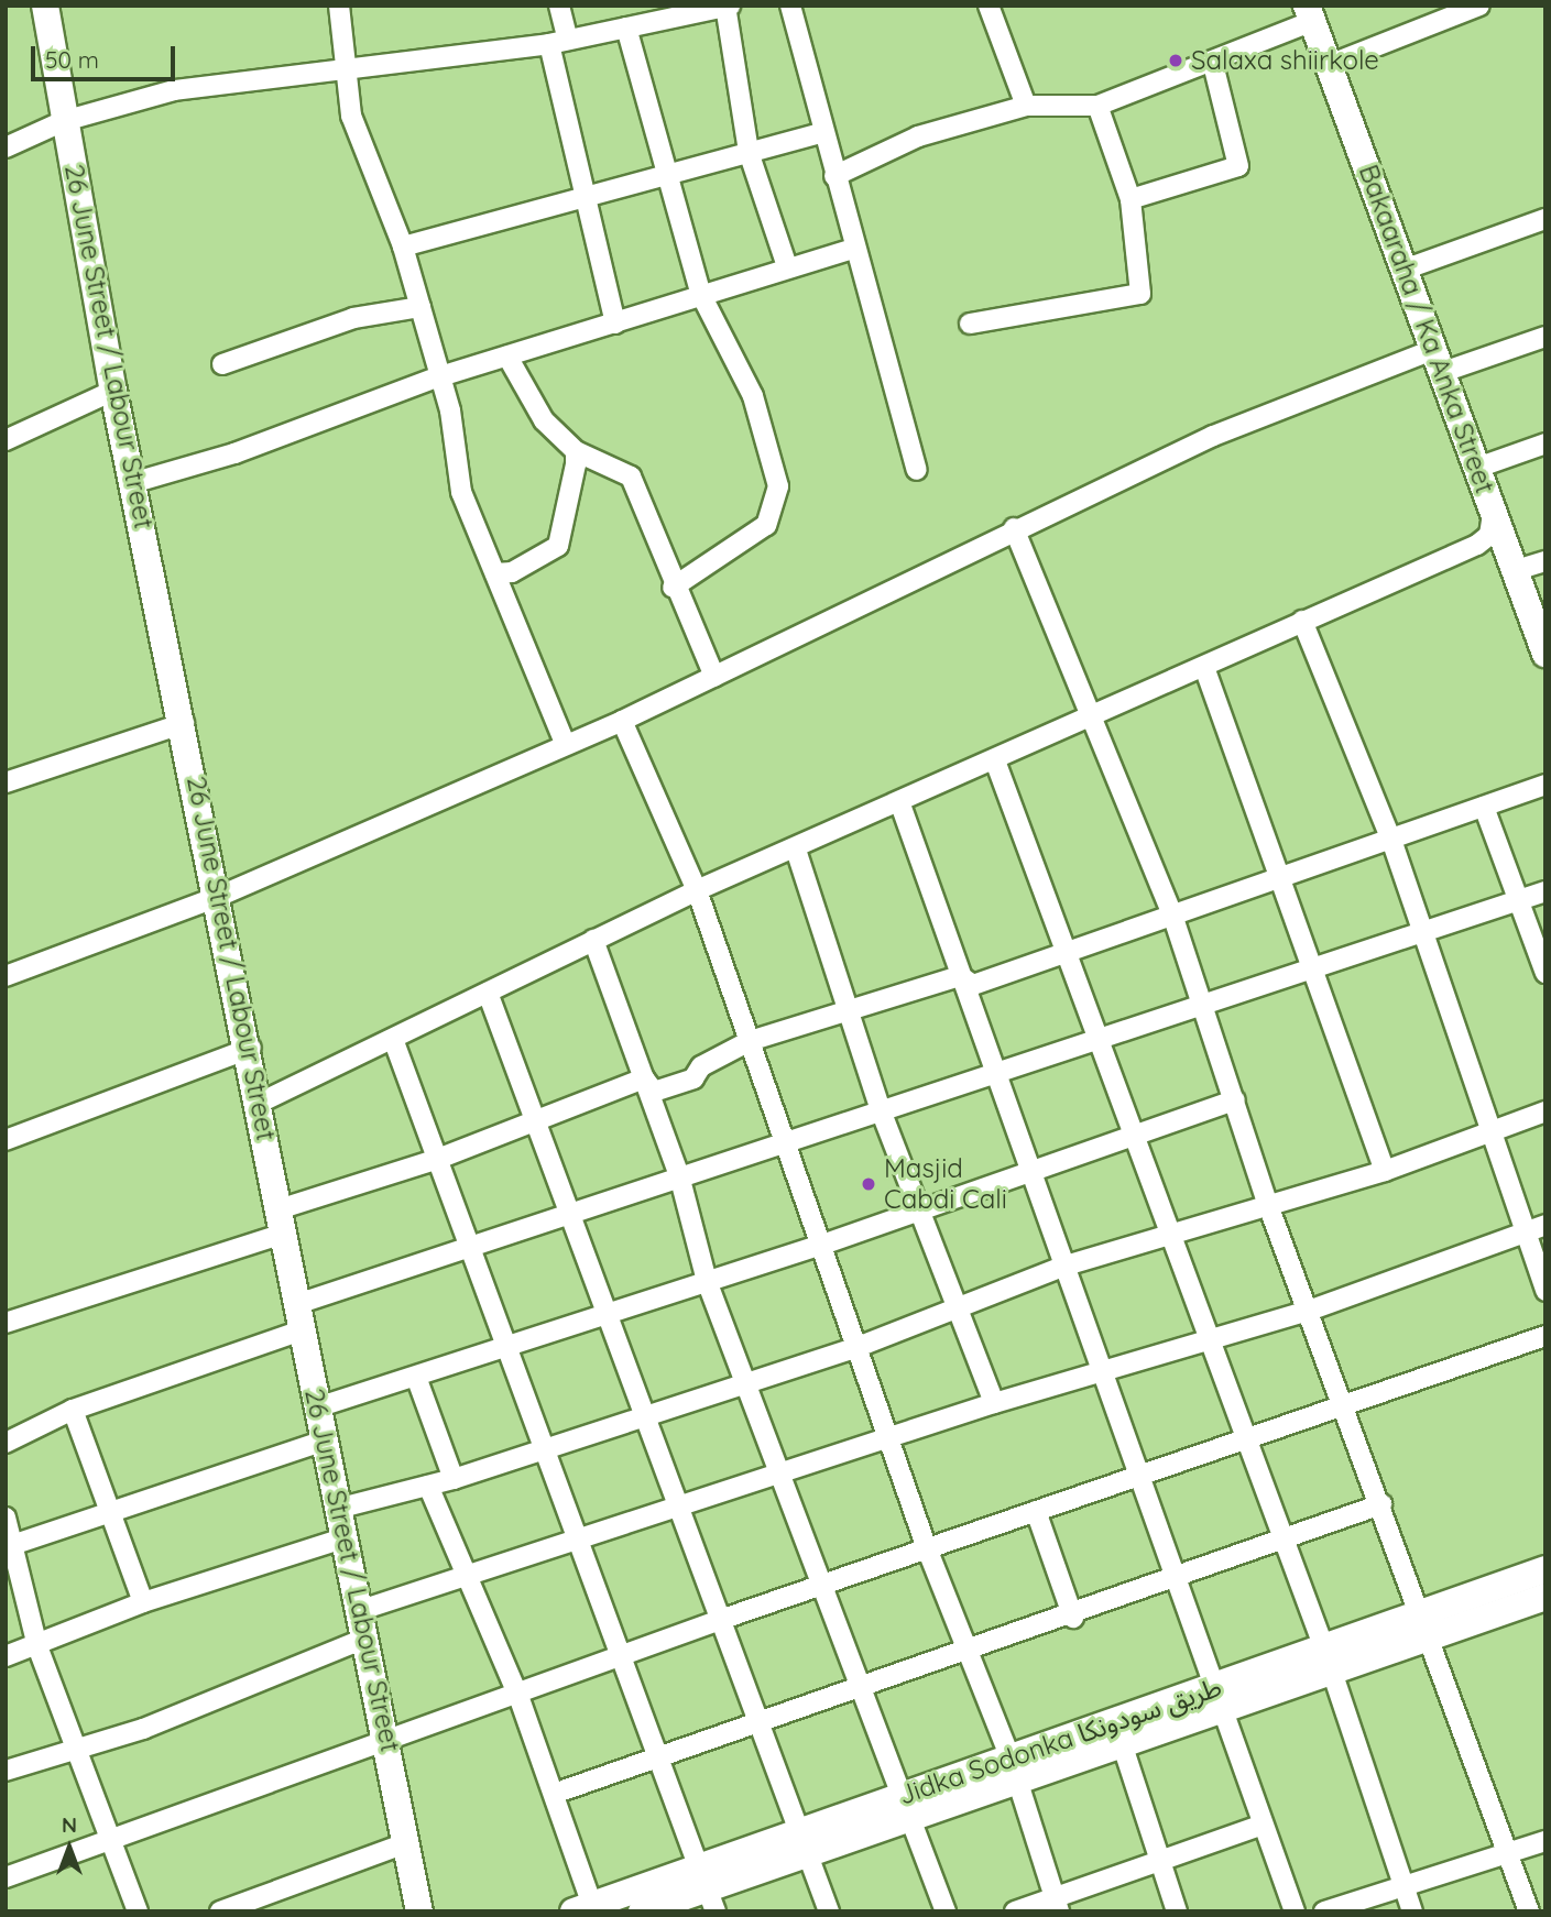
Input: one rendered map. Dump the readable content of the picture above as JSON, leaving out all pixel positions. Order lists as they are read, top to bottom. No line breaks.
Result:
{"streets":{"street":["Bakaaraha / Ka Anka Street","26 June Street / Labour Street","Jidka Sodonka طريق سودونكا"]},"places":["Salaxa shiirkole","Masjid Cabdi Cali"],"scale_bar":"50 m","north":"top"}
